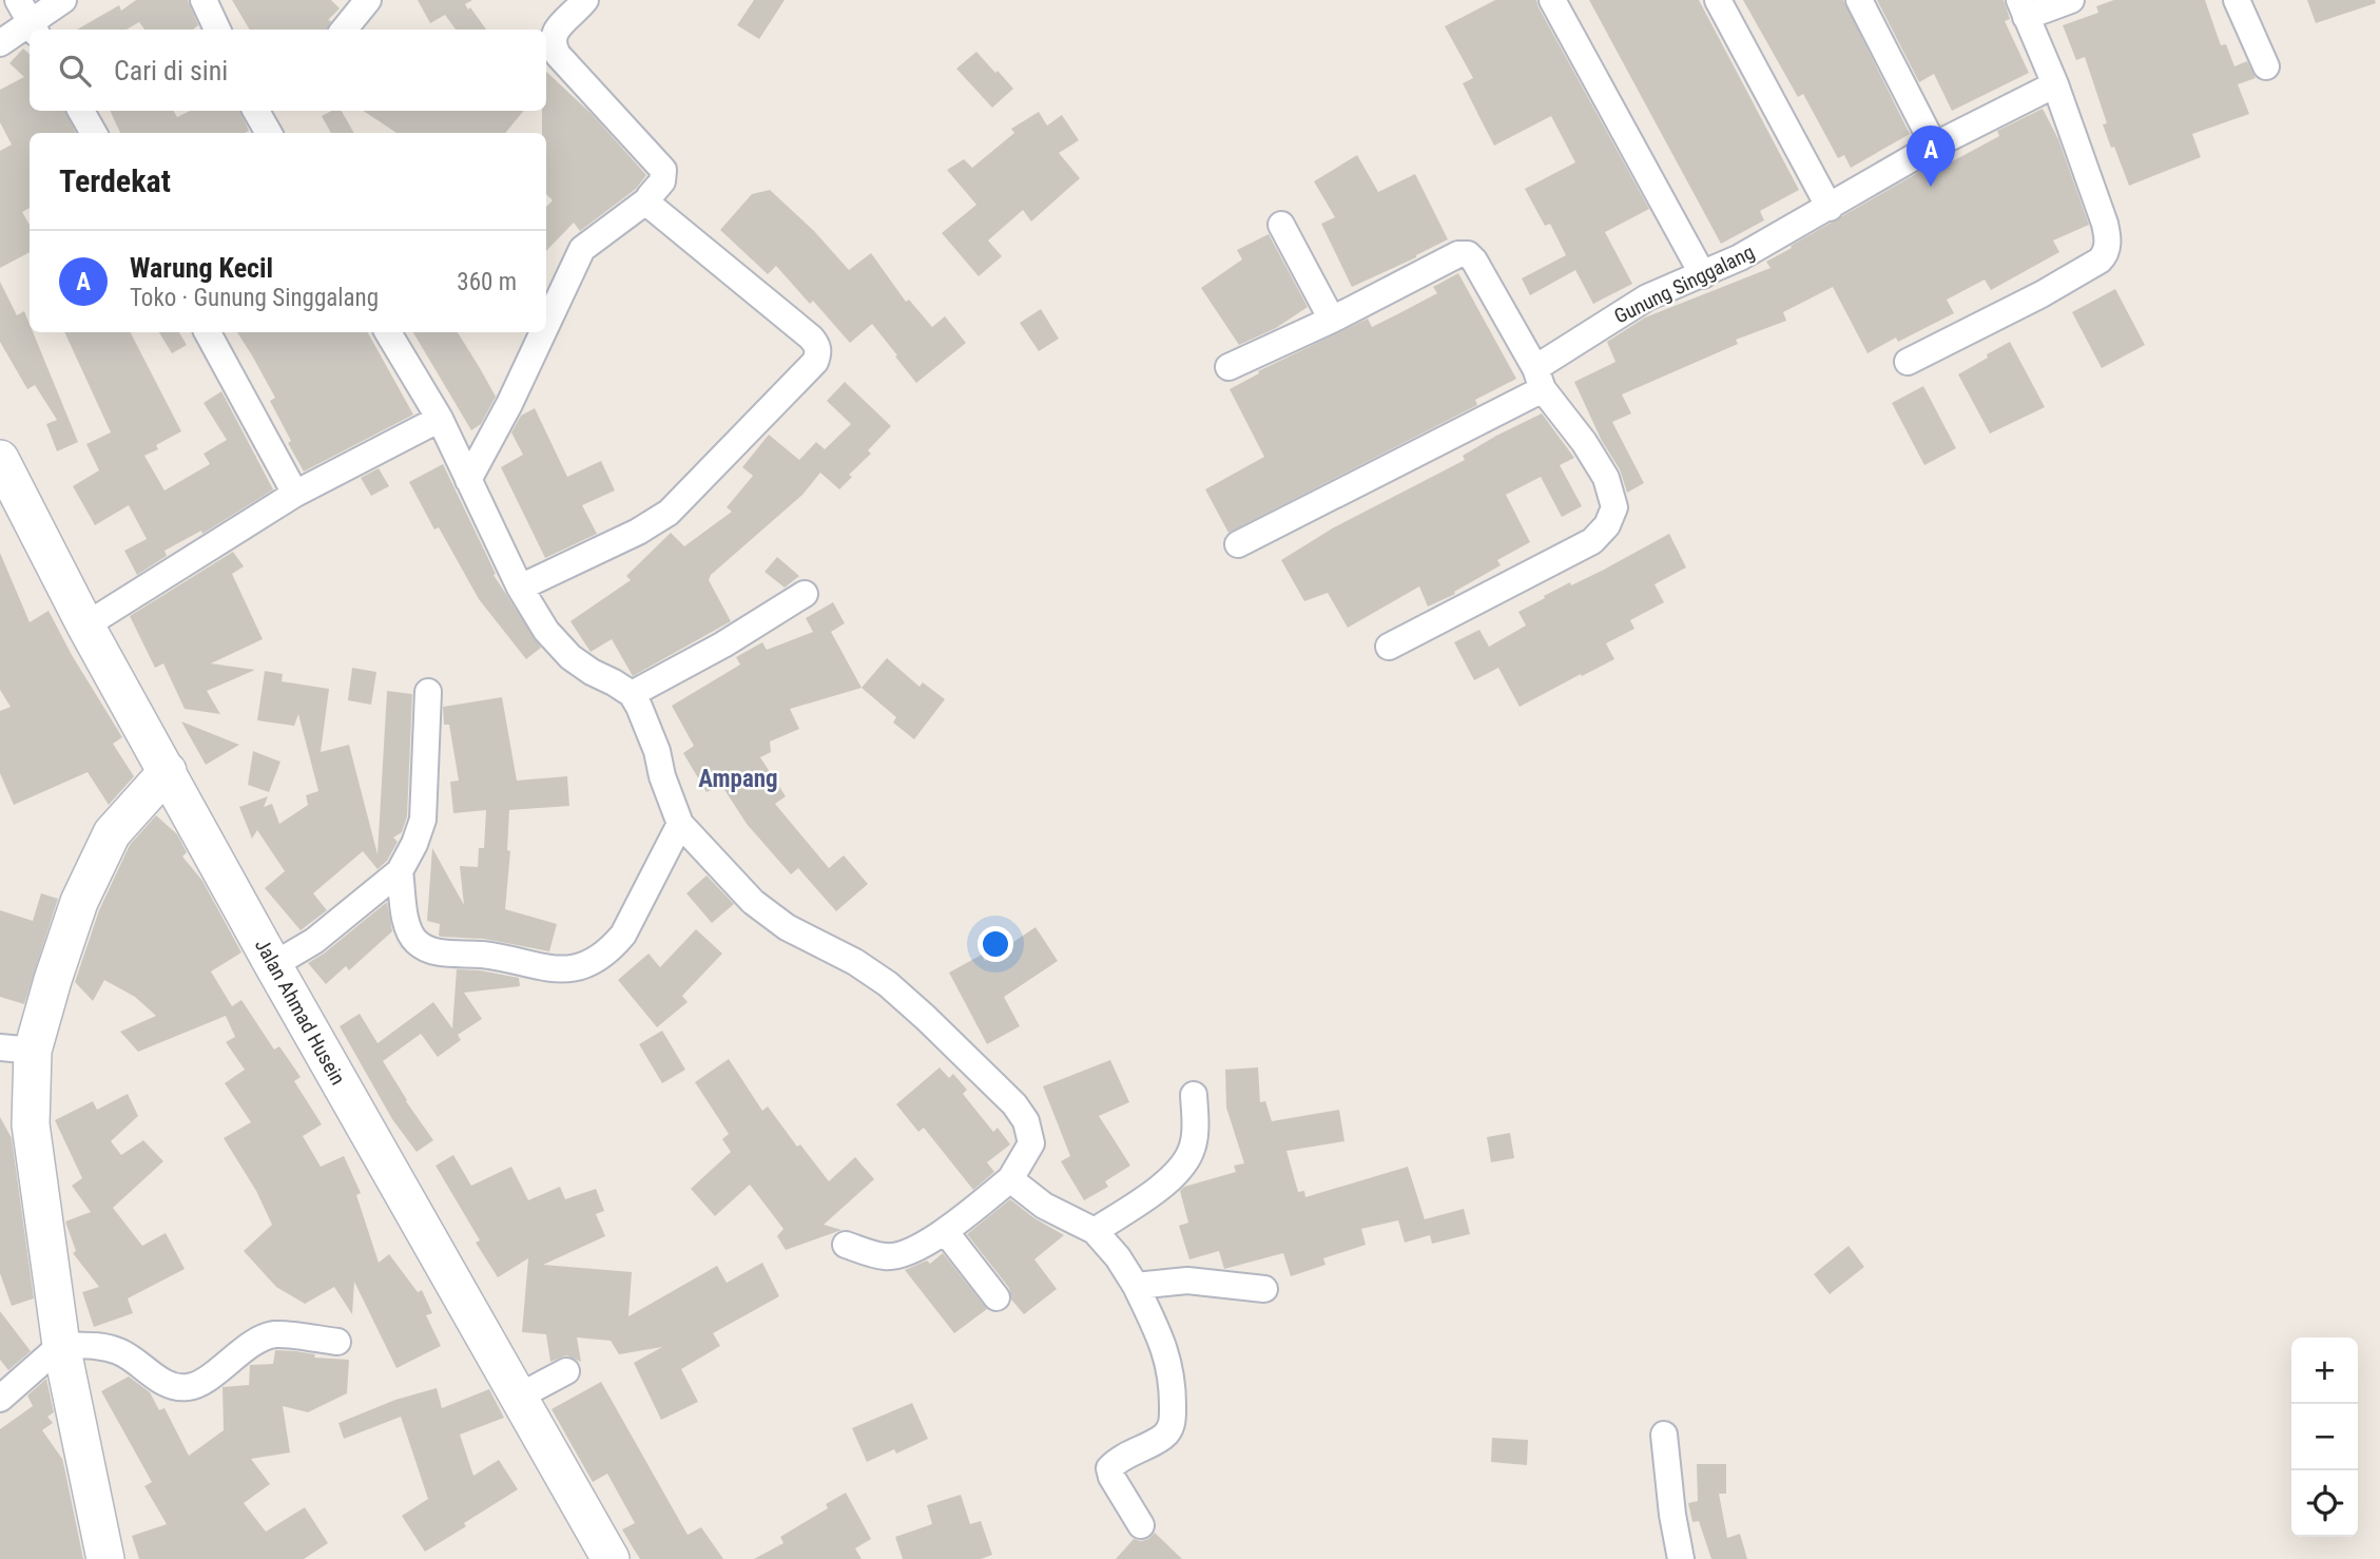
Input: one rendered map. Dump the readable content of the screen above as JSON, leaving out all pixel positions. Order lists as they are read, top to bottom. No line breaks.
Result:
{"streets":{"main road":["Jalan Ahmad Husein"],"street":["Gunung Singgalang"]},"districts":["Ampang"],"page":{"search":"Cari di sini","pins":"A","heading":"Terdekat","list":[{"mark":"A","name":"Warung Kecil","note":"Toko · Gunung Singgalang","value":"360 m"}],"map_buttons":["+","−"]}}
